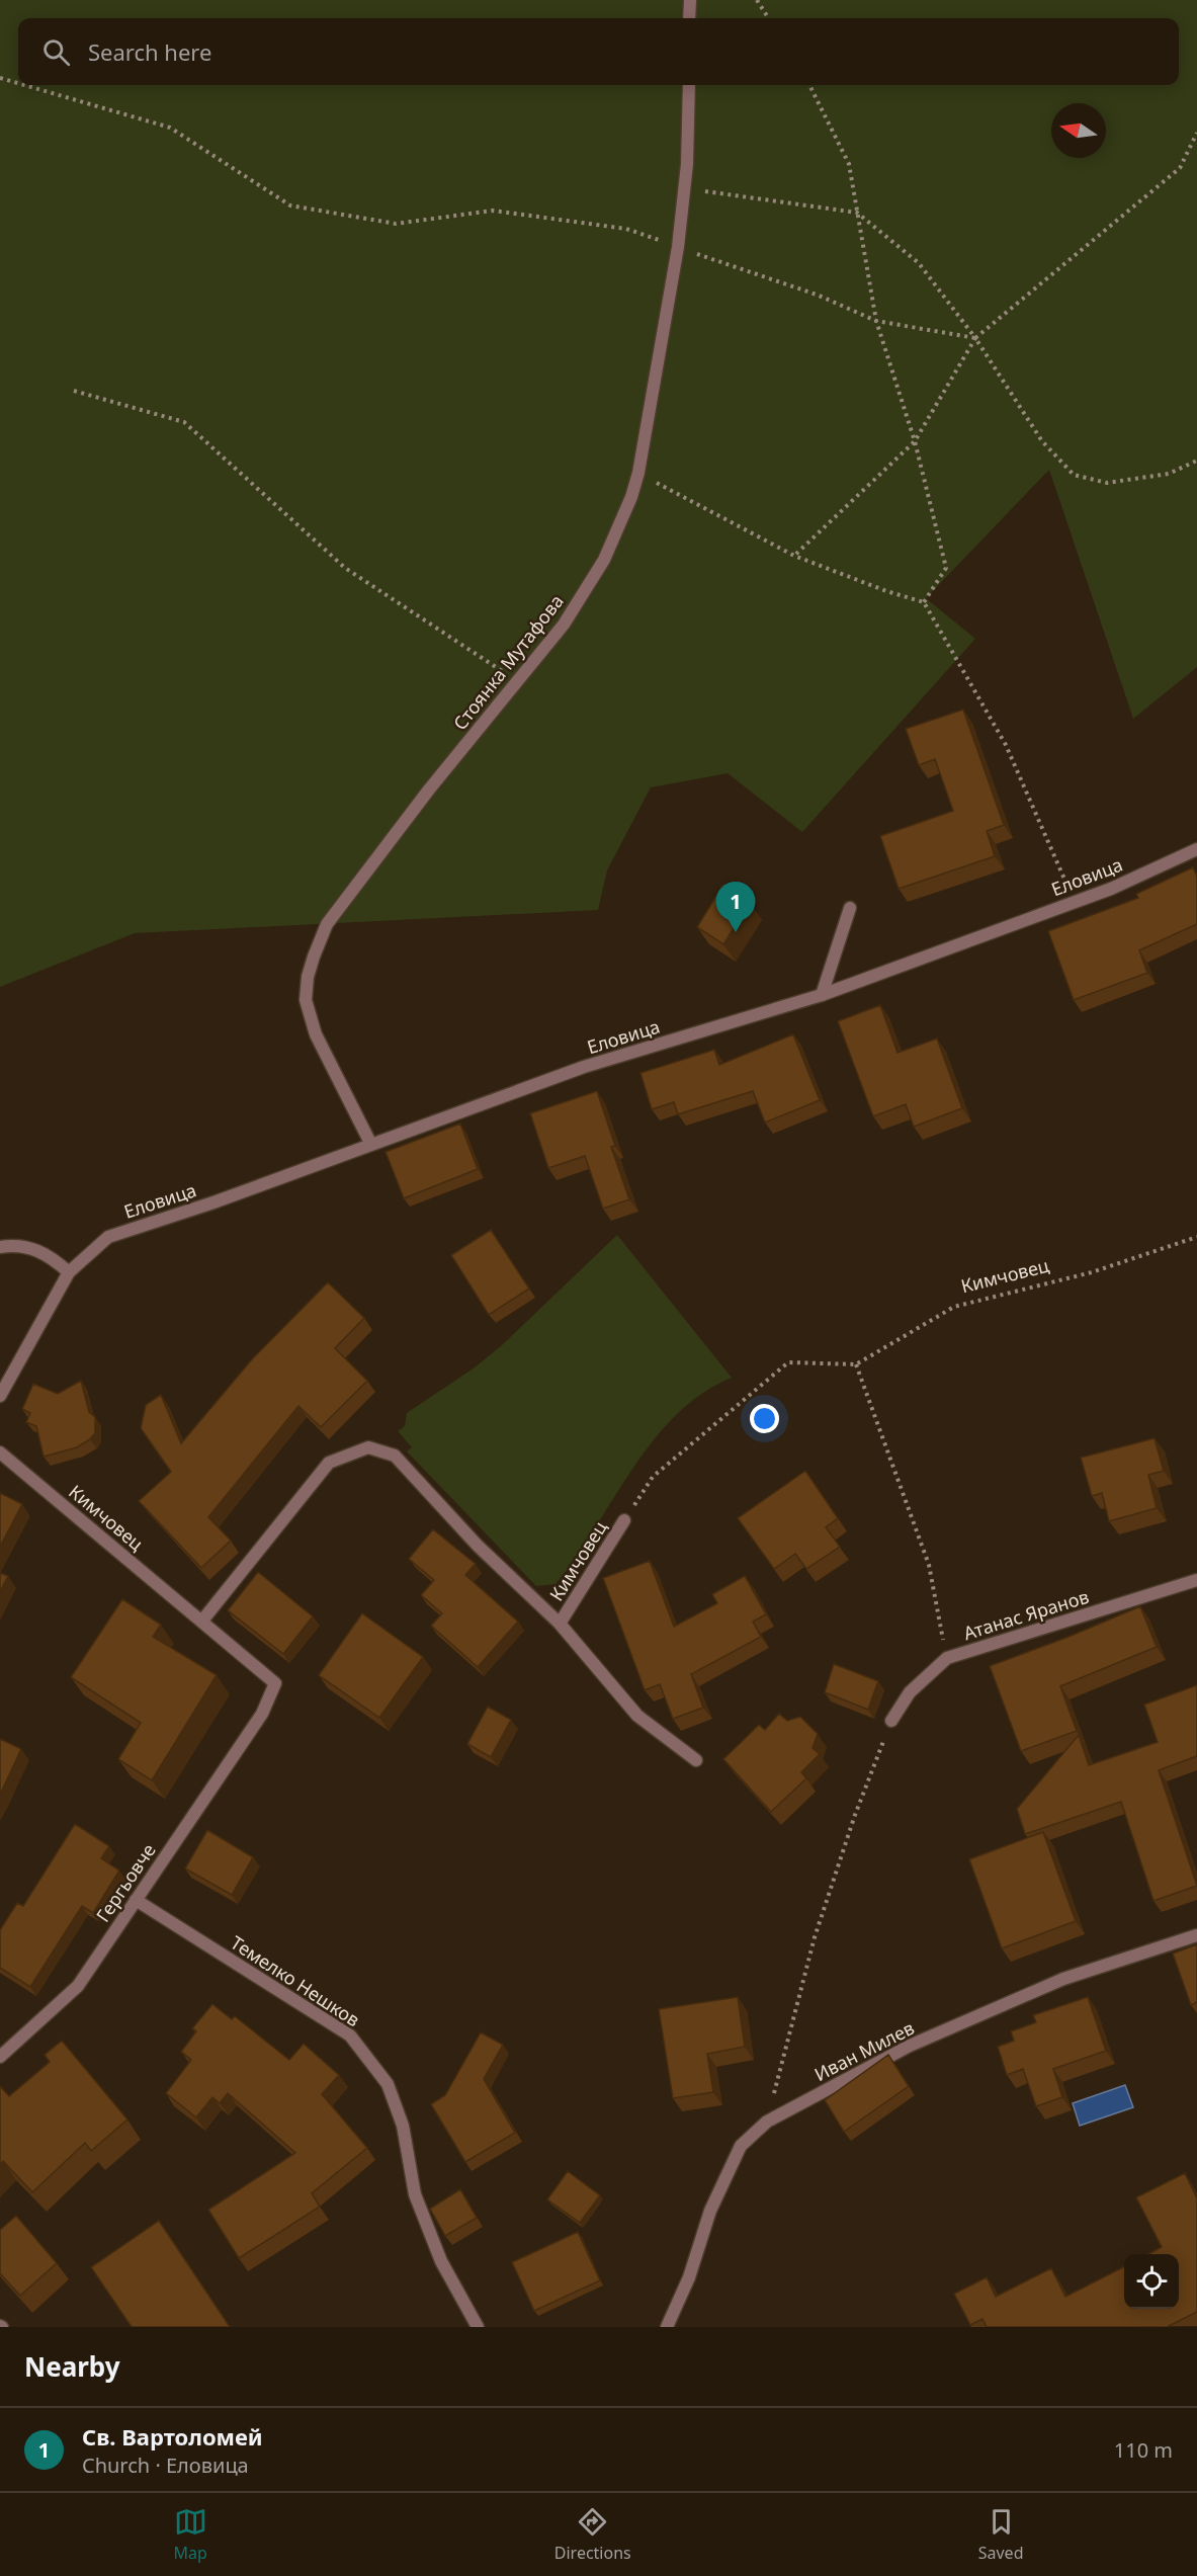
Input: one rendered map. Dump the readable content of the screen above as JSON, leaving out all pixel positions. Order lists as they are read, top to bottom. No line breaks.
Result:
{"streets":{"street":["Стоянка Мутафова","Еловица","Кимчовец","Атанас Яранов","Гергьовче","Темелко Нешков","Иван Милев"]},"crossings":[["Стоянка Мутафова","Еловица"],["Кимчовец","Гергьовче"],["Гергьовче","Темелко Нешков"]],"north":"left","page":{"search":"Search here","pins":"1","heading":"Nearby","list":[{"mark":"1","name":"Св. Вартоломей","note":"Church · Еловица","value":"110 m"}],"nav":["Map","Directions","Saved"]}}
